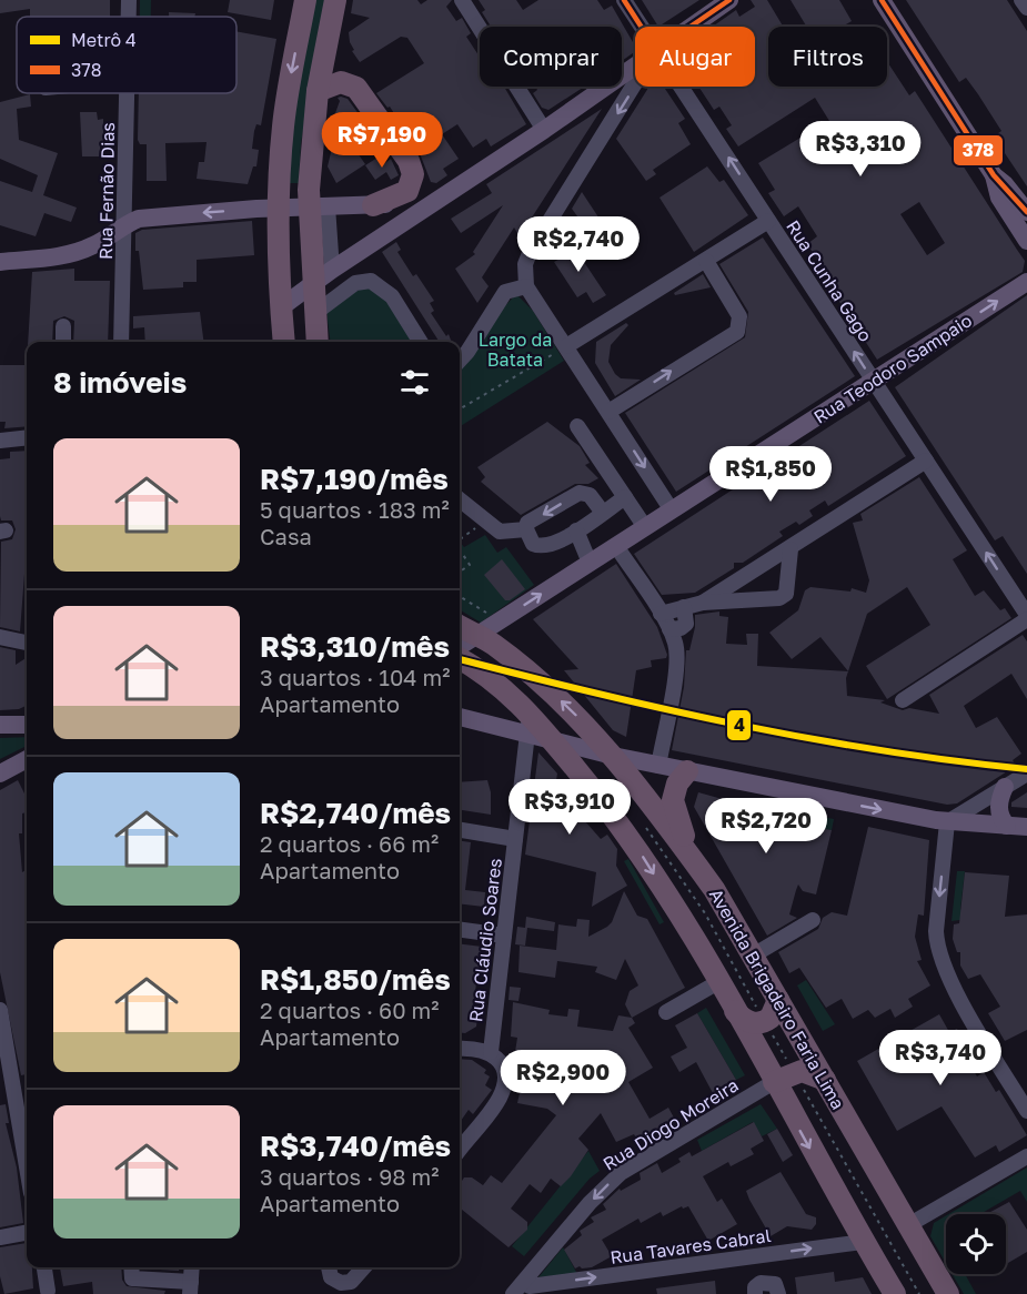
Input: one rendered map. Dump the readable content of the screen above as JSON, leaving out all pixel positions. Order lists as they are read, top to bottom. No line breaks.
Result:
{"streets":{"highway":["Avenida Brigadeiro Faria Lima"],"main road":["Rua Teodoro Sampaio"],"street":["Rua Fernão Dias","Rua Cunha Gago","Rua Cláudio Soares","Rua Diogo Moreira","Rua Tavares Cabral"]},"crossings":[["Rua Cunha Gago","Rua Teodoro Sampaio"],["Rua Teodoro Sampaio","Avenida Brigadeiro Faria Lima"],["Rua Diogo Moreira","Rua Tavares Cabral"]],"one_way":["Rua Cunha Gago","Rua Teodoro Sampaio","Rua Diogo Moreira","Rua Tavares Cabral"],"parks":["Largo da Batata"],"lines":["transit line 378","metro line 4"],"legend":["Metrô 4","378"],"page":{"chip":["Comprar","Alugar","Filtros"],"price":["R$7,190","R$3,310","R$2,740","R$1,850","R$3,910","R$2,720","R$3,740","R$2,900"],"heading":"8 imóveis","list":[{"name":"R$7,190/mês","note":"5 quartos · 183 m² · Casa"},{"name":"R$3,310/mês","note":"3 quartos · 104 m² · Apartamento"},{"name":"R$2,740/mês","note":"2 quartos · 66 m² · Apartamento"},{"name":"R$1,850/mês","note":"2 quartos · 60 m² · Apartamento"},{"name":"R$3,740/mês","note":"3 quartos · 98 m² · Apartamento"}]}}
